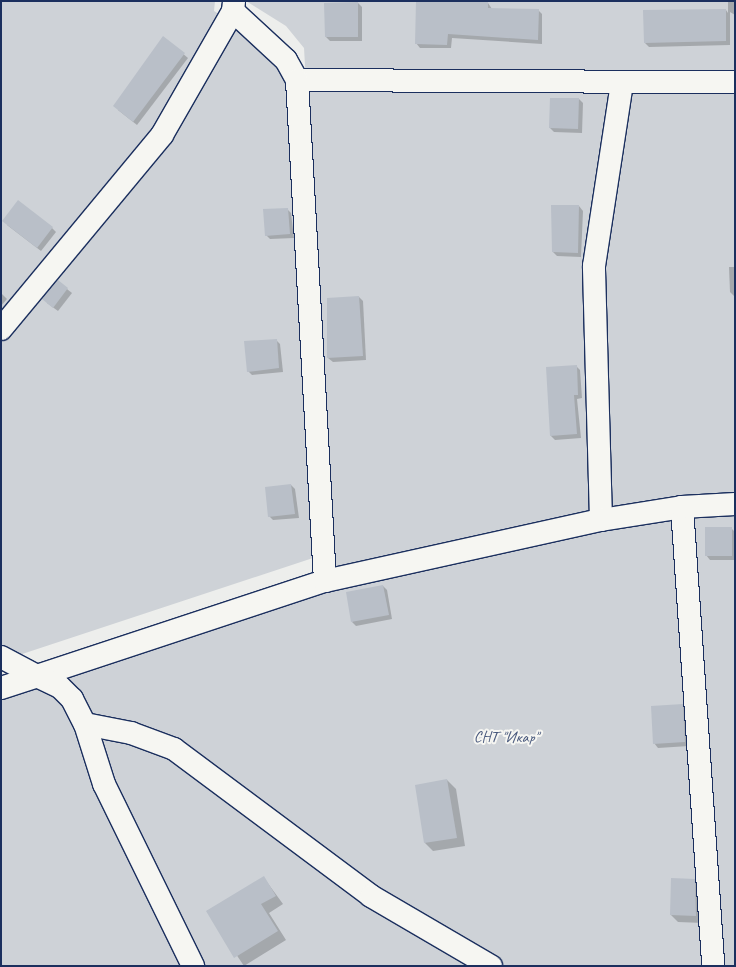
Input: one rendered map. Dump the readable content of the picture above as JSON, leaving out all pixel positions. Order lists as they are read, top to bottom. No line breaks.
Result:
{"parks":["СНТ \"Икар\""]}
